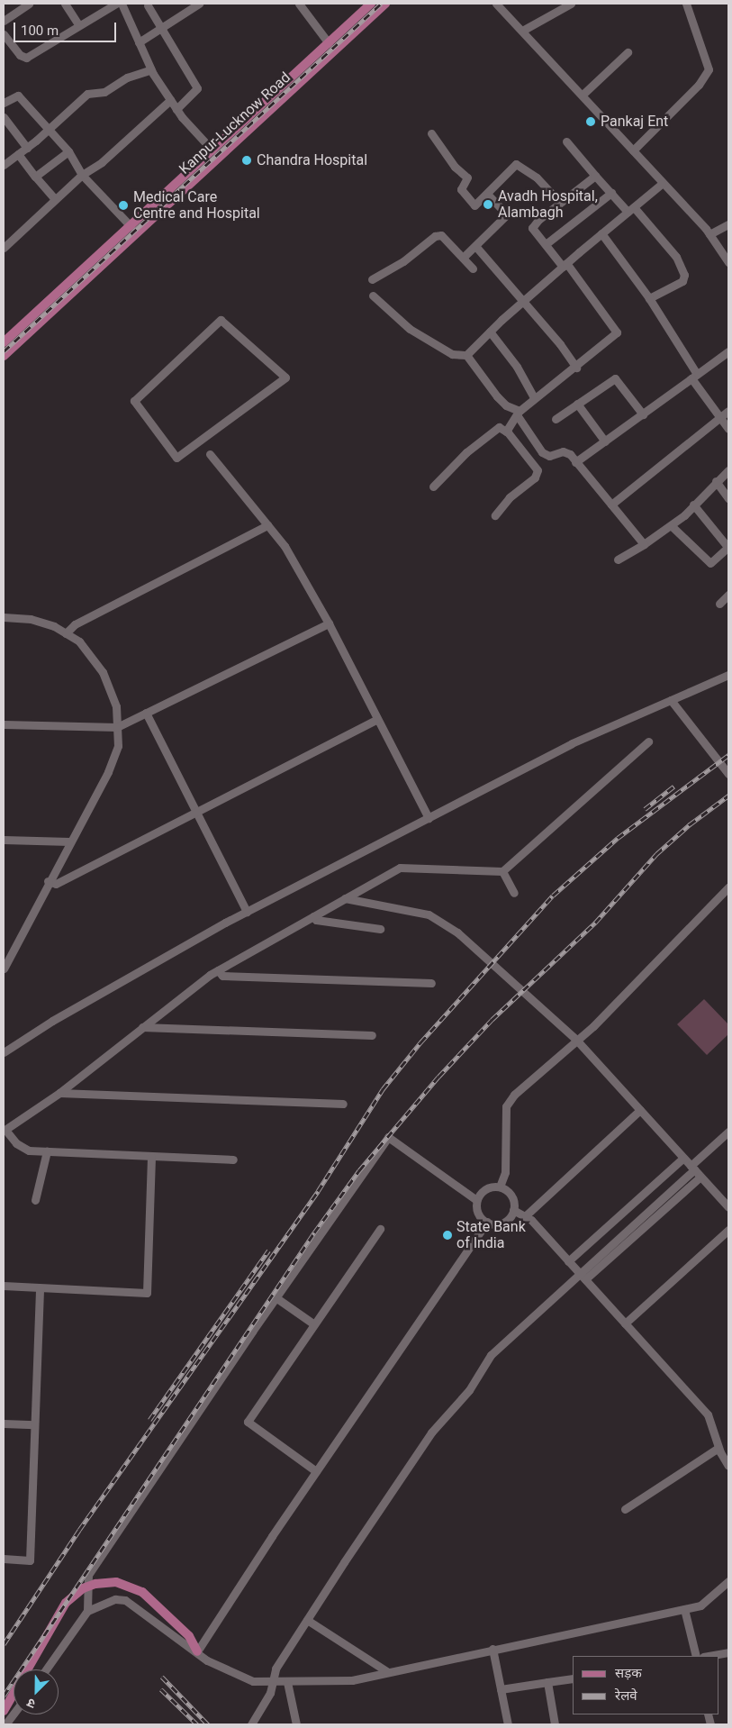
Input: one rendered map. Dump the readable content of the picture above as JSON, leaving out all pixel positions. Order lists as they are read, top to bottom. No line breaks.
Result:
{"streets":{"main road":["Kanpur-Lucknow Road"]},"places":["Pankaj Ent","Chandra Hospital","Avadh Hospital, Alambagh","Medical Care Centre and Hospital","State Bank of India"],"legend":["सड़क","रेलवे"],"scale_bar":"100 m","north":"bottom left"}
